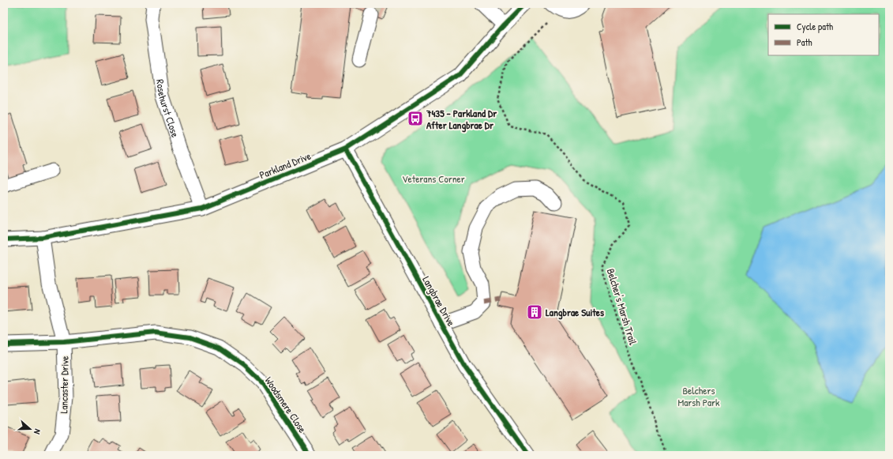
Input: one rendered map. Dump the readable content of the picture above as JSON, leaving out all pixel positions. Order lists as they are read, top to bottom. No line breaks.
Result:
{"streets":{"street":["Rosehurst Close","Parkland Drive","Langbrae Drive","Lancaster Drive","Woodsmere Close"],"path":["Belcher's Marsh Trail"]},"crossings":[["Rosehurst Close","Parkland Drive"],["Parkland Drive","Langbrae Drive"],["Parkland Drive","Lancaster Drive"],["Lancaster Drive","Woodsmere Close"]],"parks":["Veterans Corner","Belchers Marsh Park"],"places":{"bus stop":["7435 - Parkland Dr After Langbrae Dr"],"building":["Langbrae Suites"]},"legend":["Cycle path","Path"],"north":"right"}
